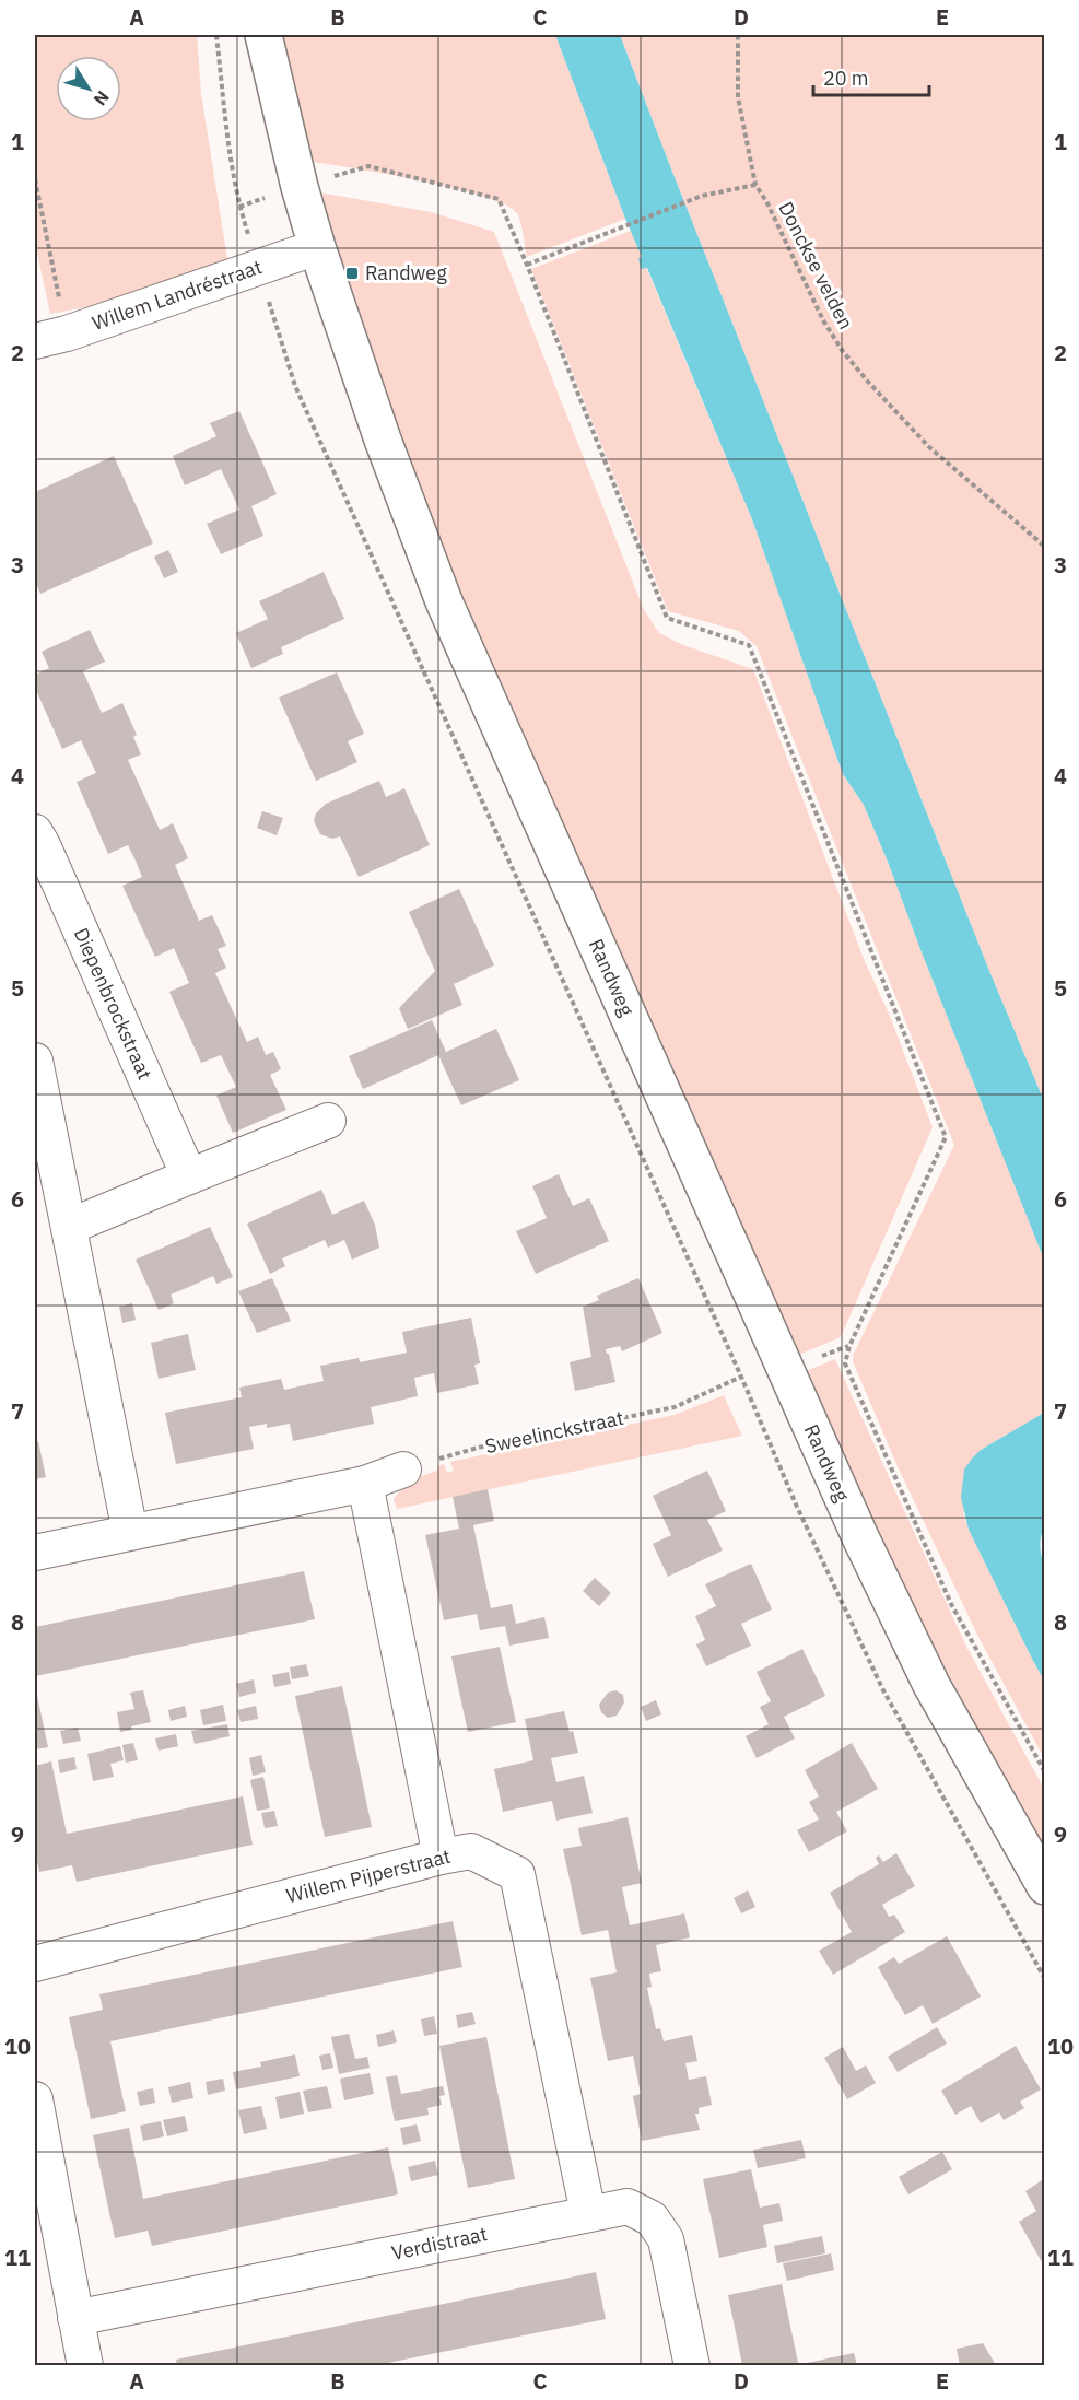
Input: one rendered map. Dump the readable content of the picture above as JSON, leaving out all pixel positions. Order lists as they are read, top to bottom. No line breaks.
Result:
{"streets":{"street":["Willem Landréstraat","Randweg","Diepenbrockstraat","Willem Pijperstraat","Verdistraat"],"path":["Donckse velden","Sweelinckstraat"]},"crossings":[["Willem Landréstraat","Randweg"],["Willem Pijperstraat","Verdistraat"]],"places":{"transit":["Randweg"]},"scale_bar":"20 m","north":"bottom right","grid":{"columns":["A","B","C","D","E"],"rows":["1","2","3","4","5","6","7","8","9","10","11"]}}
